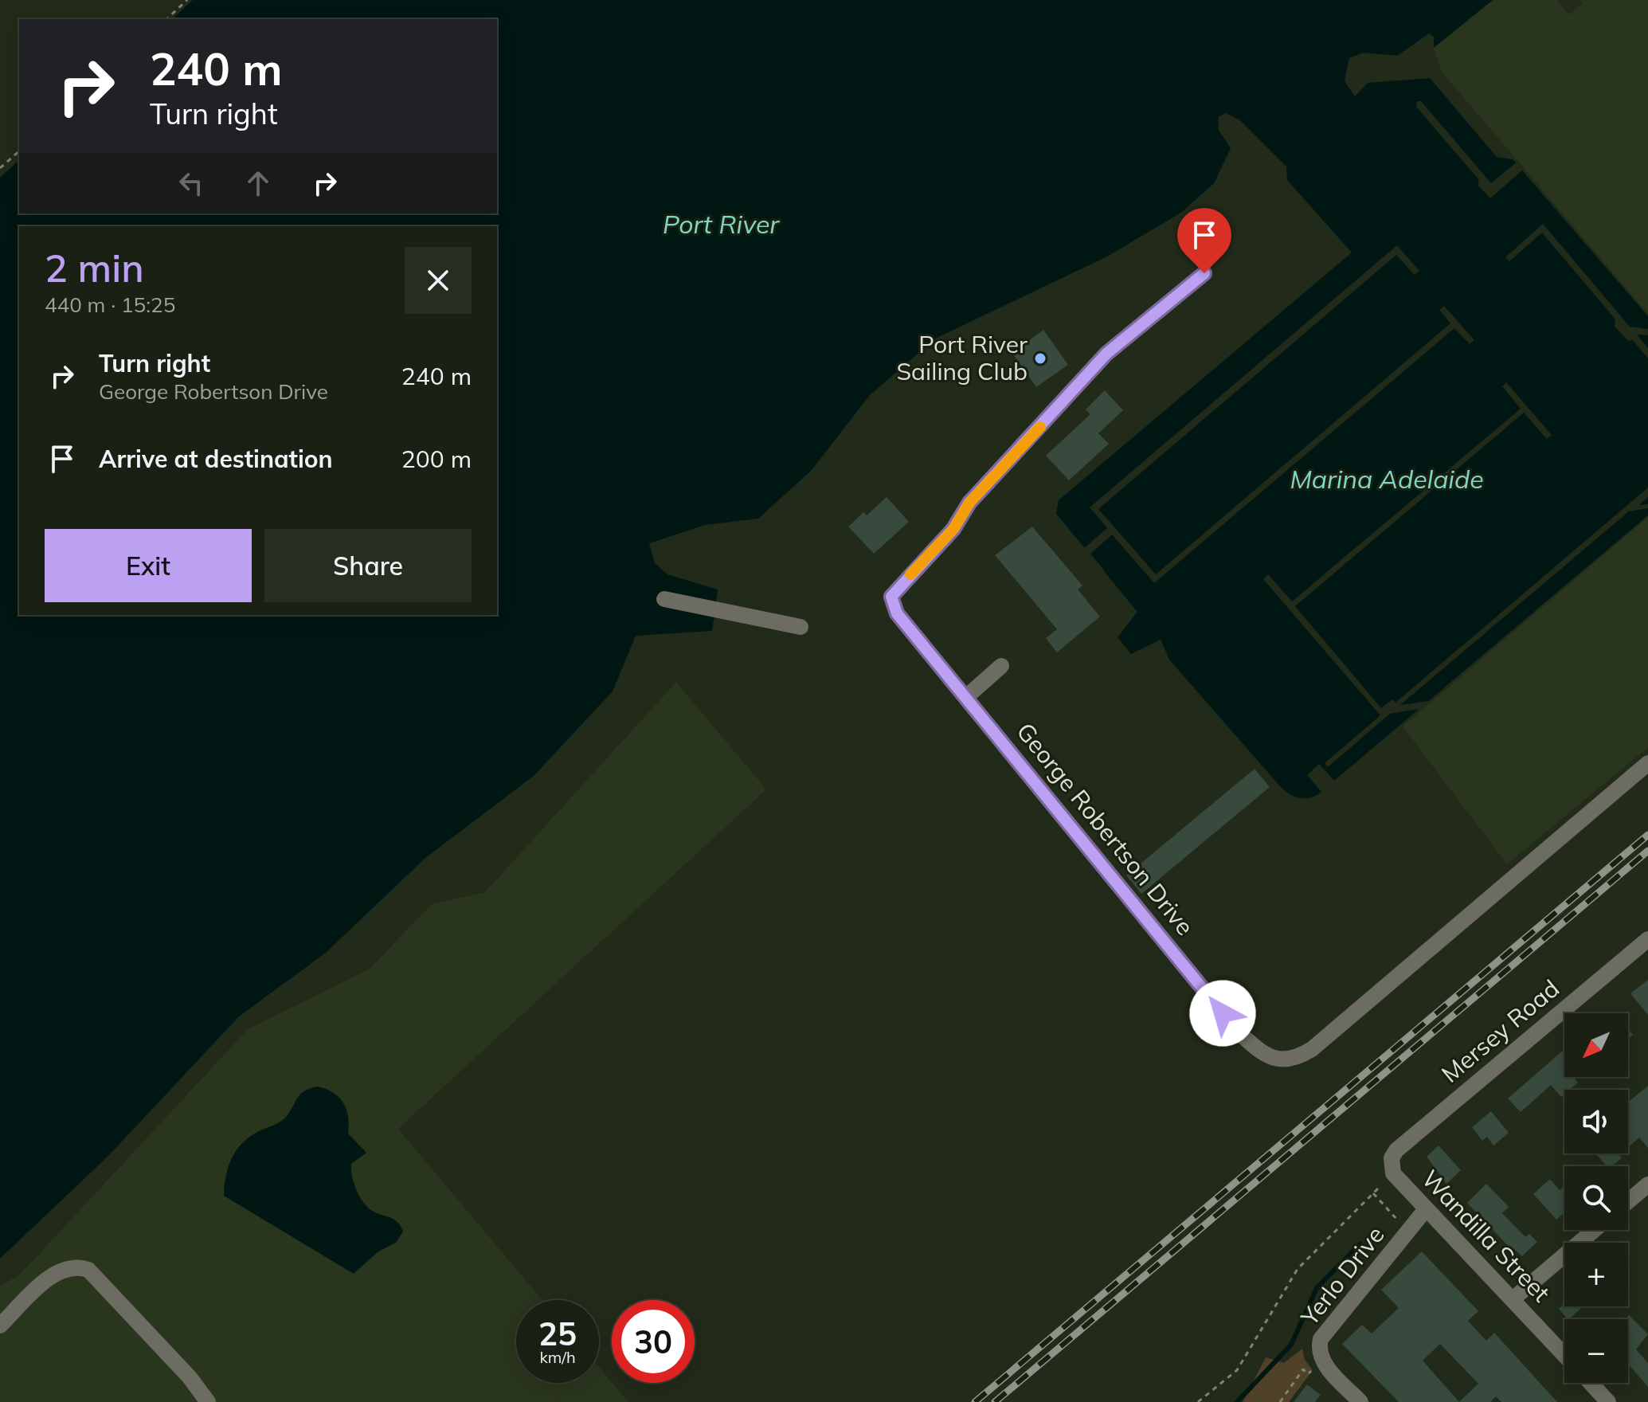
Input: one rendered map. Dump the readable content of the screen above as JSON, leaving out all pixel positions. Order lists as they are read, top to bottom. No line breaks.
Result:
{"streets":{"street":["George Robertson Drive","Mersey Road","Wandilla Street","Yerlo Drive"]},"crossings":[["Mersey Road","Wandilla Street"],["Wandilla Street","Yerlo Drive"]],"water":["Port River","Marina Adelaide"],"places":["Port River Sailing Club"],"north":"bottom left","page":{"turn":["240 m","Turn right"],"heading":["2 min","440 m · 15:25"],"list":[{"name":"Turn right","note":"George Robertson Drive","value":"240 m"},{"name":"Arrive at destination","value":"200 m"}],"buttons":["Exit","Share"],"map_buttons":["+","−"],"speed":"25 km/h","limit":"30"}}
